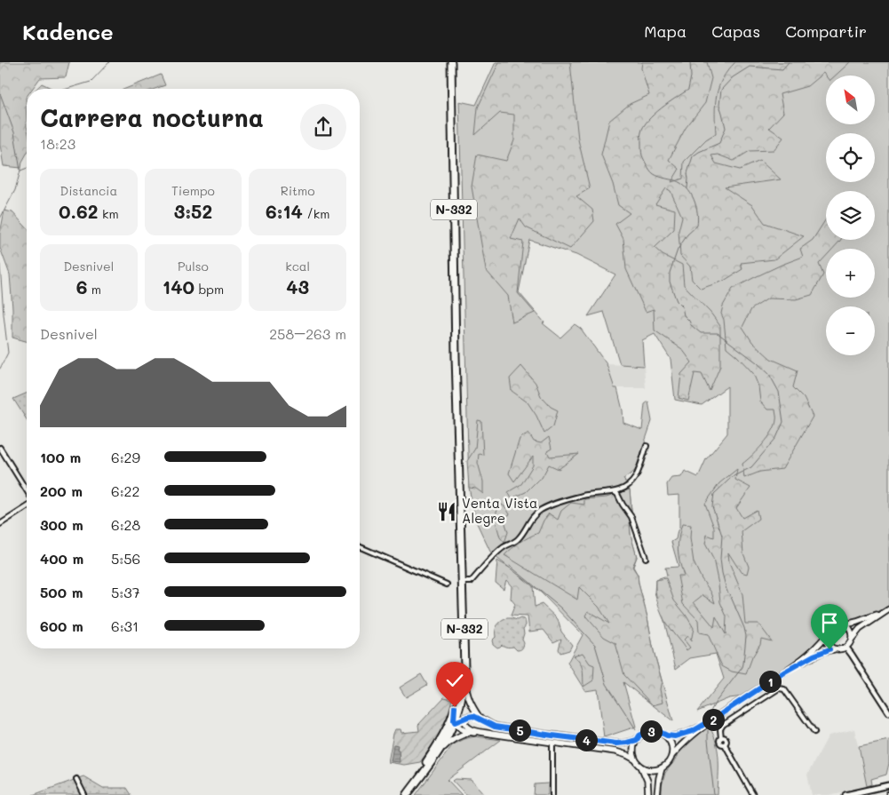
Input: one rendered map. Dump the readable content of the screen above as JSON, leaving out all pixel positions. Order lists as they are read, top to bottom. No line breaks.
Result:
{"streets":{"highway":["N-332"]},"places":{"restaurant":["Venta Vista Alegre"]},"north":"top left","page":{"header":"Kadence","nav":["Mapa","Capas","Compartir"],"map_buttons":["+","−"],"heading":["Carrera nocturna","18:23"],"stats":[["Distancia","0.62 km"],["Tiempo","3:52"],["Ritmo","6:14 /km"],["Desnivel","6 m"],["Pulso","140 bpm"],["kcal","43"]],"chart":["Desnivel","258–263 m"],"list":[{"name":"100 m","note":"6:29"},{"name":"200 m","note":"6:22"},{"name":"300 m","note":"6:28"},{"name":"400 m","note":"5:56"},{"name":"500 m","note":"5:37"},{"name":"600 m","note":"6:31"}],"pins":["1","2","5","3","4"]}}
